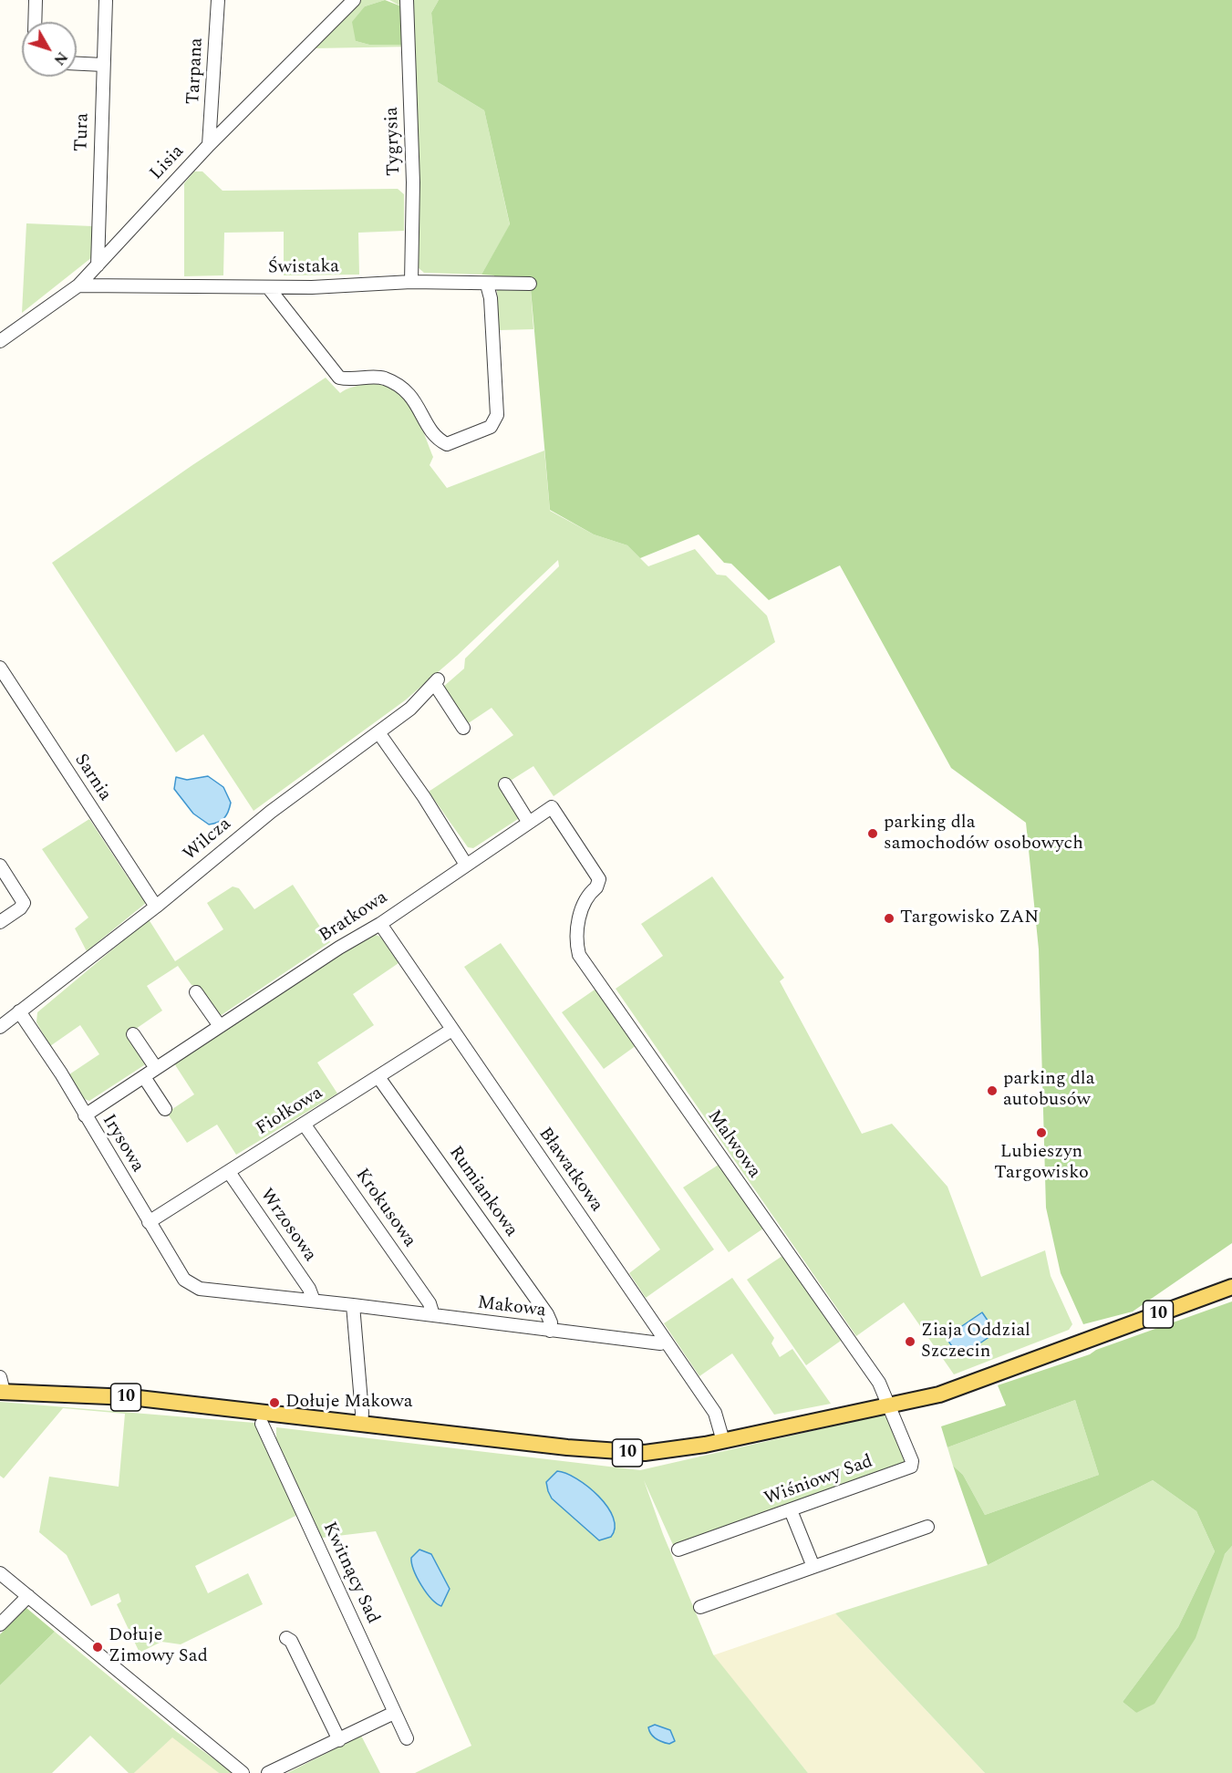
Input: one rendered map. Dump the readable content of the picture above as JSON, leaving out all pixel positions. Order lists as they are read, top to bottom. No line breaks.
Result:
{"streets":{"main road":["10"],"street":["Tarpana","Tura","Tygrysia","Lisia","Świstaka","Sarnia","Wilcza","Bratkowa","Fiołkowa","Irysowa","Malwowa","Bławatkowa","Rumiankowa","Krokusowa","Wrzosowa","Makowa","Wiśniowy Sad","Kwitnący Sad"]},"crossings":[["Tarpana","Lisia"],["Tura","Lisia"],["Tygrysia","Świstaka"],["Lisia","Świstaka"],["Sarnia","Wilcza"],["Wilcza","Irysowa"],["Bratkowa","Irysowa"],["Bratkowa","Malwowa"],["Bratkowa","Bławatkowa"],["Fiołkowa","Irysowa"],["Fiołkowa","Bławatkowa"],["Fiołkowa","Rumiankowa"],["Fiołkowa","Krokusowa"],["Fiołkowa","Wrzosowa"],["Irysowa","Makowa"],["Malwowa","10"],["Malwowa","Wiśniowy Sad"],["Bławatkowa","Makowa"],["Bławatkowa","10"],["Rumiankowa","Makowa"],["Krokusowa","Makowa"],["Wrzosowa","Makowa"],["10","Wiśniowy Sad"]],"places":["parking dla samochodów osobowych","Targowisko ZAN","parking dla autobusów","Lubieszyn Targowisko","Ziaja Oddzial Szczecin","Dołuje Makowa","Dołuje Zimowy Sad"],"north":"bottom right"}
